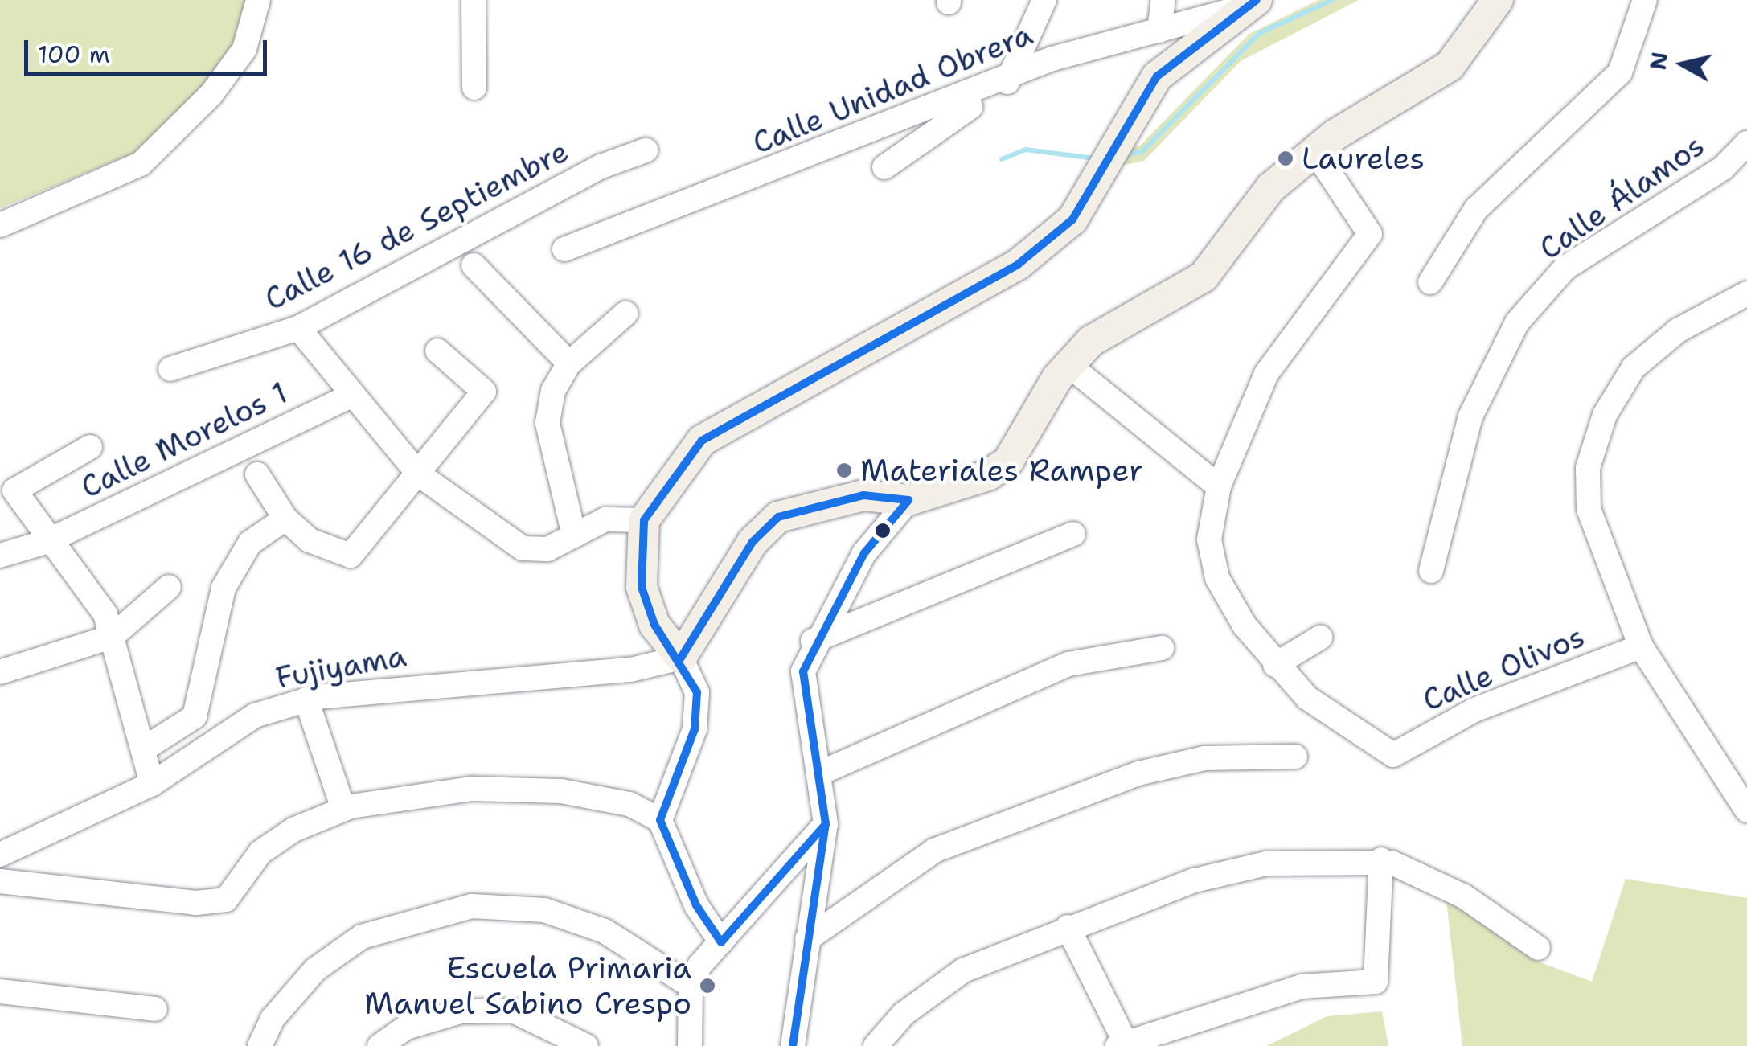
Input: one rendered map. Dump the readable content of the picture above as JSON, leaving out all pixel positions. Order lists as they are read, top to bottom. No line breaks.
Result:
{"streets":{"street":["Calle Unidad Obrera","Calle Álamos","Calle 16 de Septiembre","Calle Morelos 1","Fujiyama","Calle Olivos"]},"crossings":[["Calle 16 de Septiembre","Calle Morelos 1"]],"places":["Laureles","Materiales Ramper","Escuela Primaria Manuel Sabino Crespo"],"scale_bar":"100 m","north":"left"}
